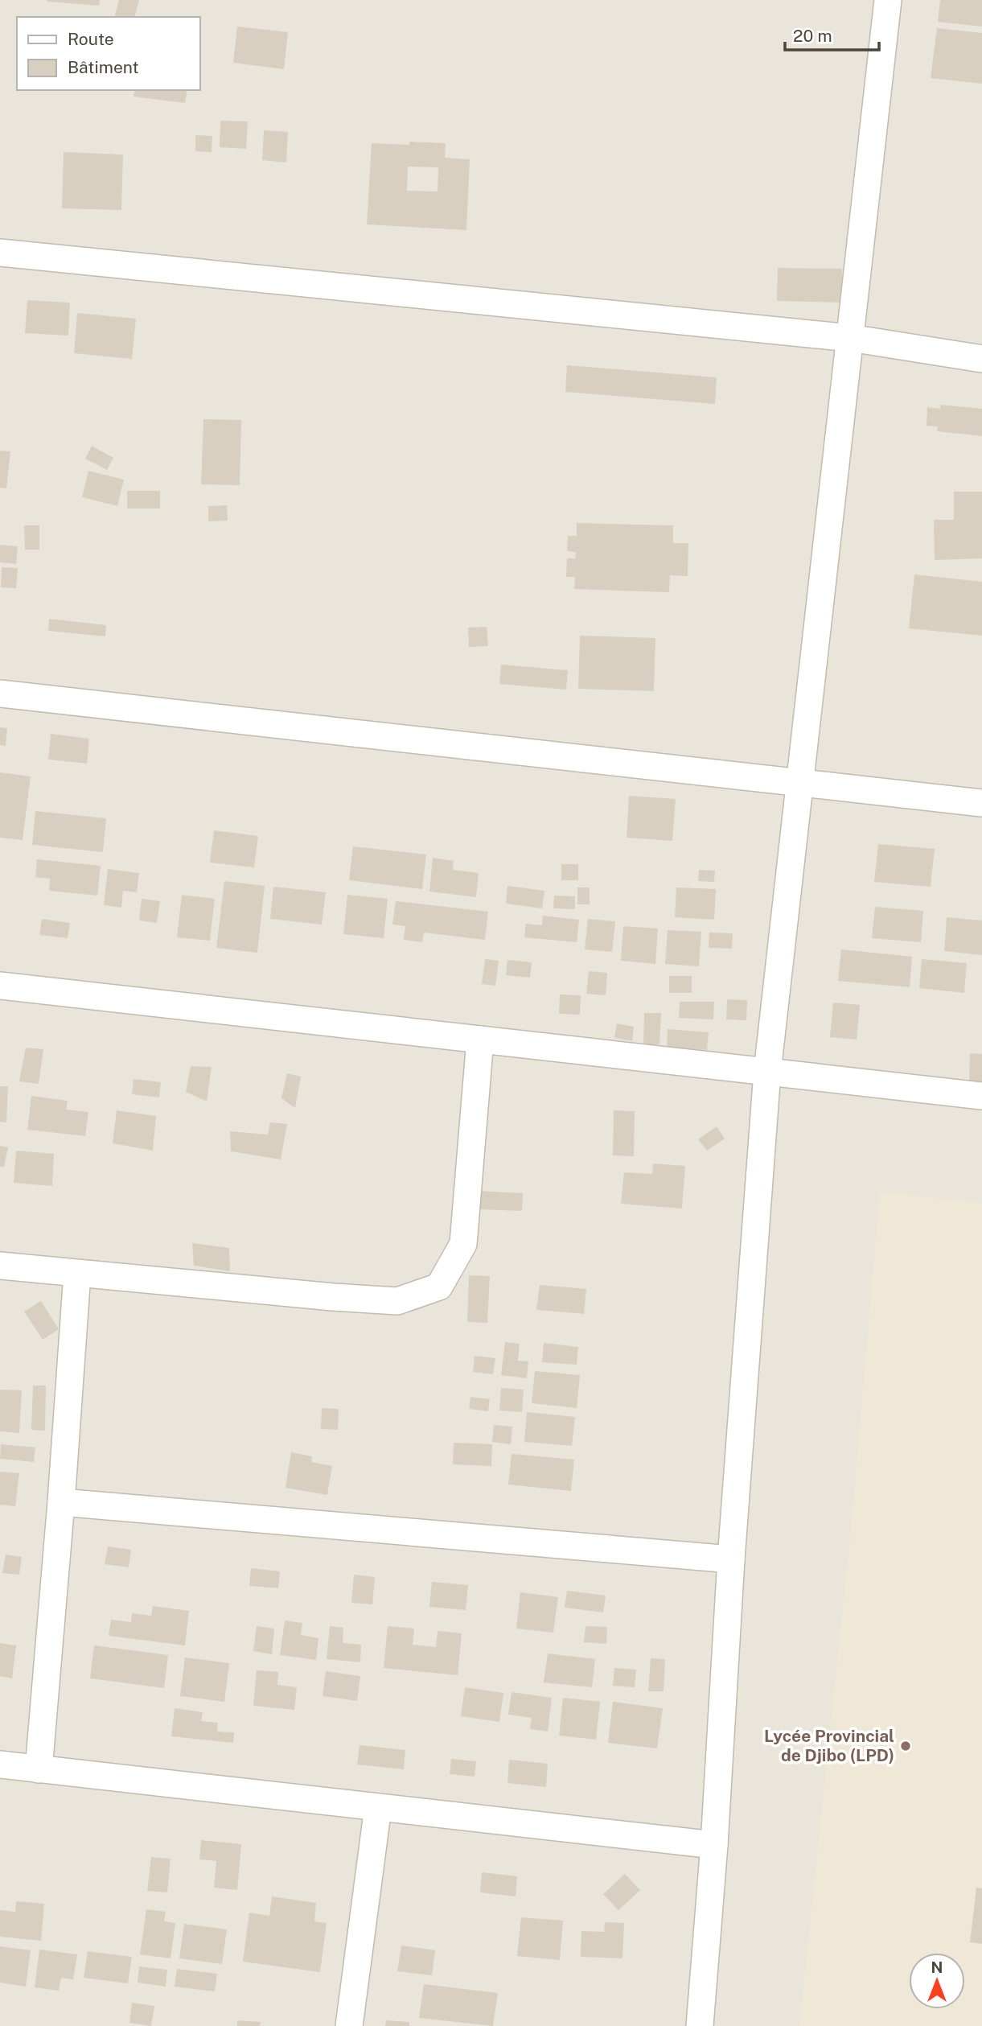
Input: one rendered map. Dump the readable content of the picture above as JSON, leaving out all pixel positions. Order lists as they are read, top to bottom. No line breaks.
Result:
{"places":["Lycée Provincial de Djibo (LPD)"],"legend":["Route","Bâtiment"],"scale_bar":"20 m","north":"top"}
